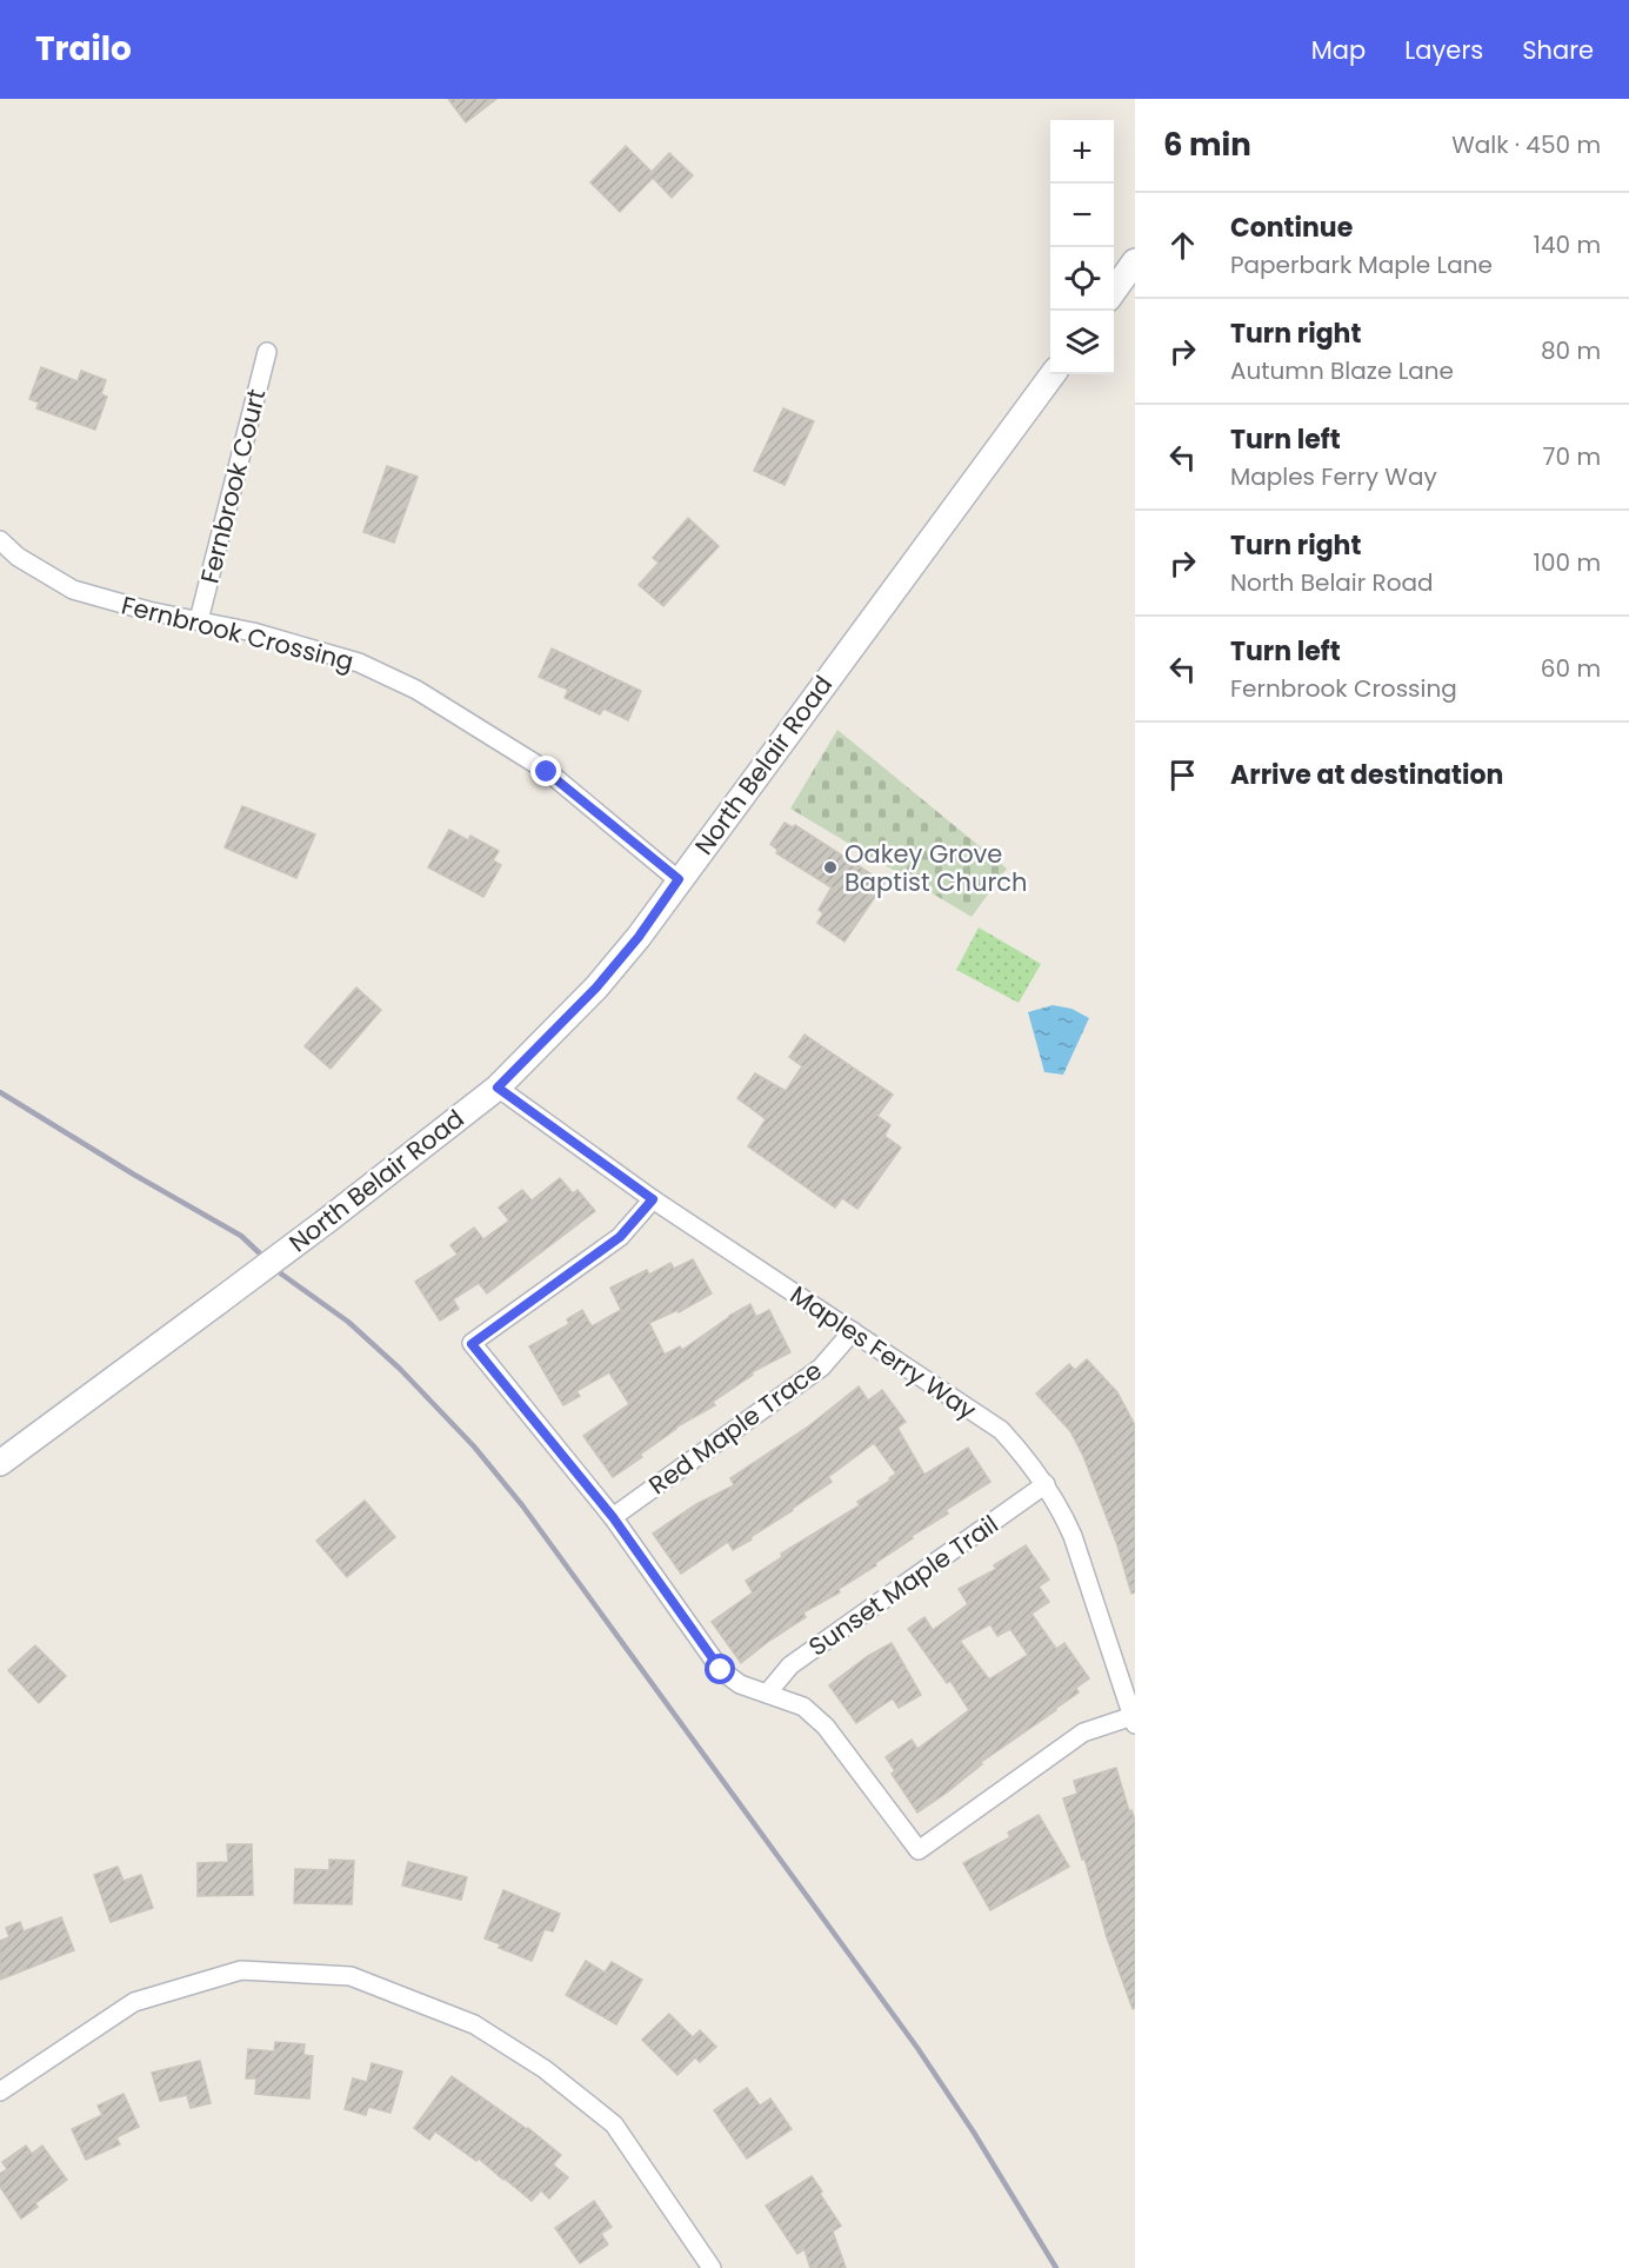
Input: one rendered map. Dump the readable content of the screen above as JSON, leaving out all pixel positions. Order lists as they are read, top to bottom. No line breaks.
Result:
{"streets":{"street":["Fernbrook Court","Fernbrook Crossing","North Belair Road","Maples Ferry Way","Red Maple Trace","Sunset Maple Trail"]},"crossings":[["Fernbrook Court","Fernbrook Crossing"],["Fernbrook Crossing","North Belair Road"],["North Belair Road","Maples Ferry Way"],["Maples Ferry Way","Red Maple Trace"],["Maples Ferry Way","Sunset Maple Trail"]],"places":["Oakey Grove Baptist Church"],"page":{"header":"Trailo","nav":["Map","Layers","Share"],"heading":["6 min","Walk · 450 m"],"map_buttons":["+","−"],"list":[["Continue","Paperbark Maple Lane","140 m"],["Turn right","Autumn Blaze Lane","80 m"],["Turn left","Maples Ferry Way","70 m"],["Turn right","North Belair Road","100 m"],["Turn left","Fernbrook Crossing","60 m"],"Arrive at destination"]}}
